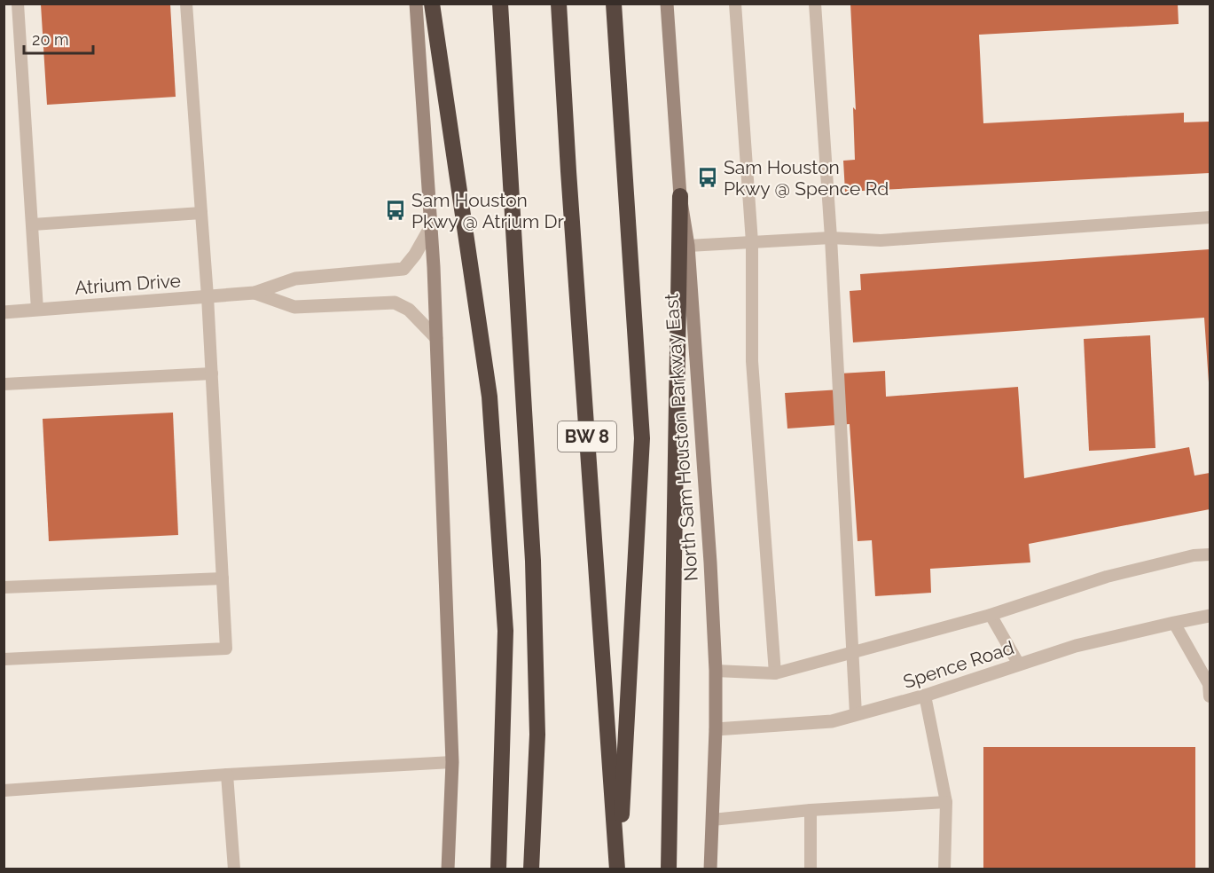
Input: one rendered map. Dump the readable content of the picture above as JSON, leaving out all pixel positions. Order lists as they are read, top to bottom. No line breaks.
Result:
{"streets":{"highway":["BW 8"],"main road":["North Sam Houston Parkway East"],"street":["Atrium Drive","Spence Road"]},"crossings":[["North Sam Houston Parkway East","Spence Road"]],"places":{"bus stop":["Sam Houston Pkwy @ Spence Rd","Sam Houston Pkwy @ Atrium Dr"]},"scale_bar":"20 m"}
